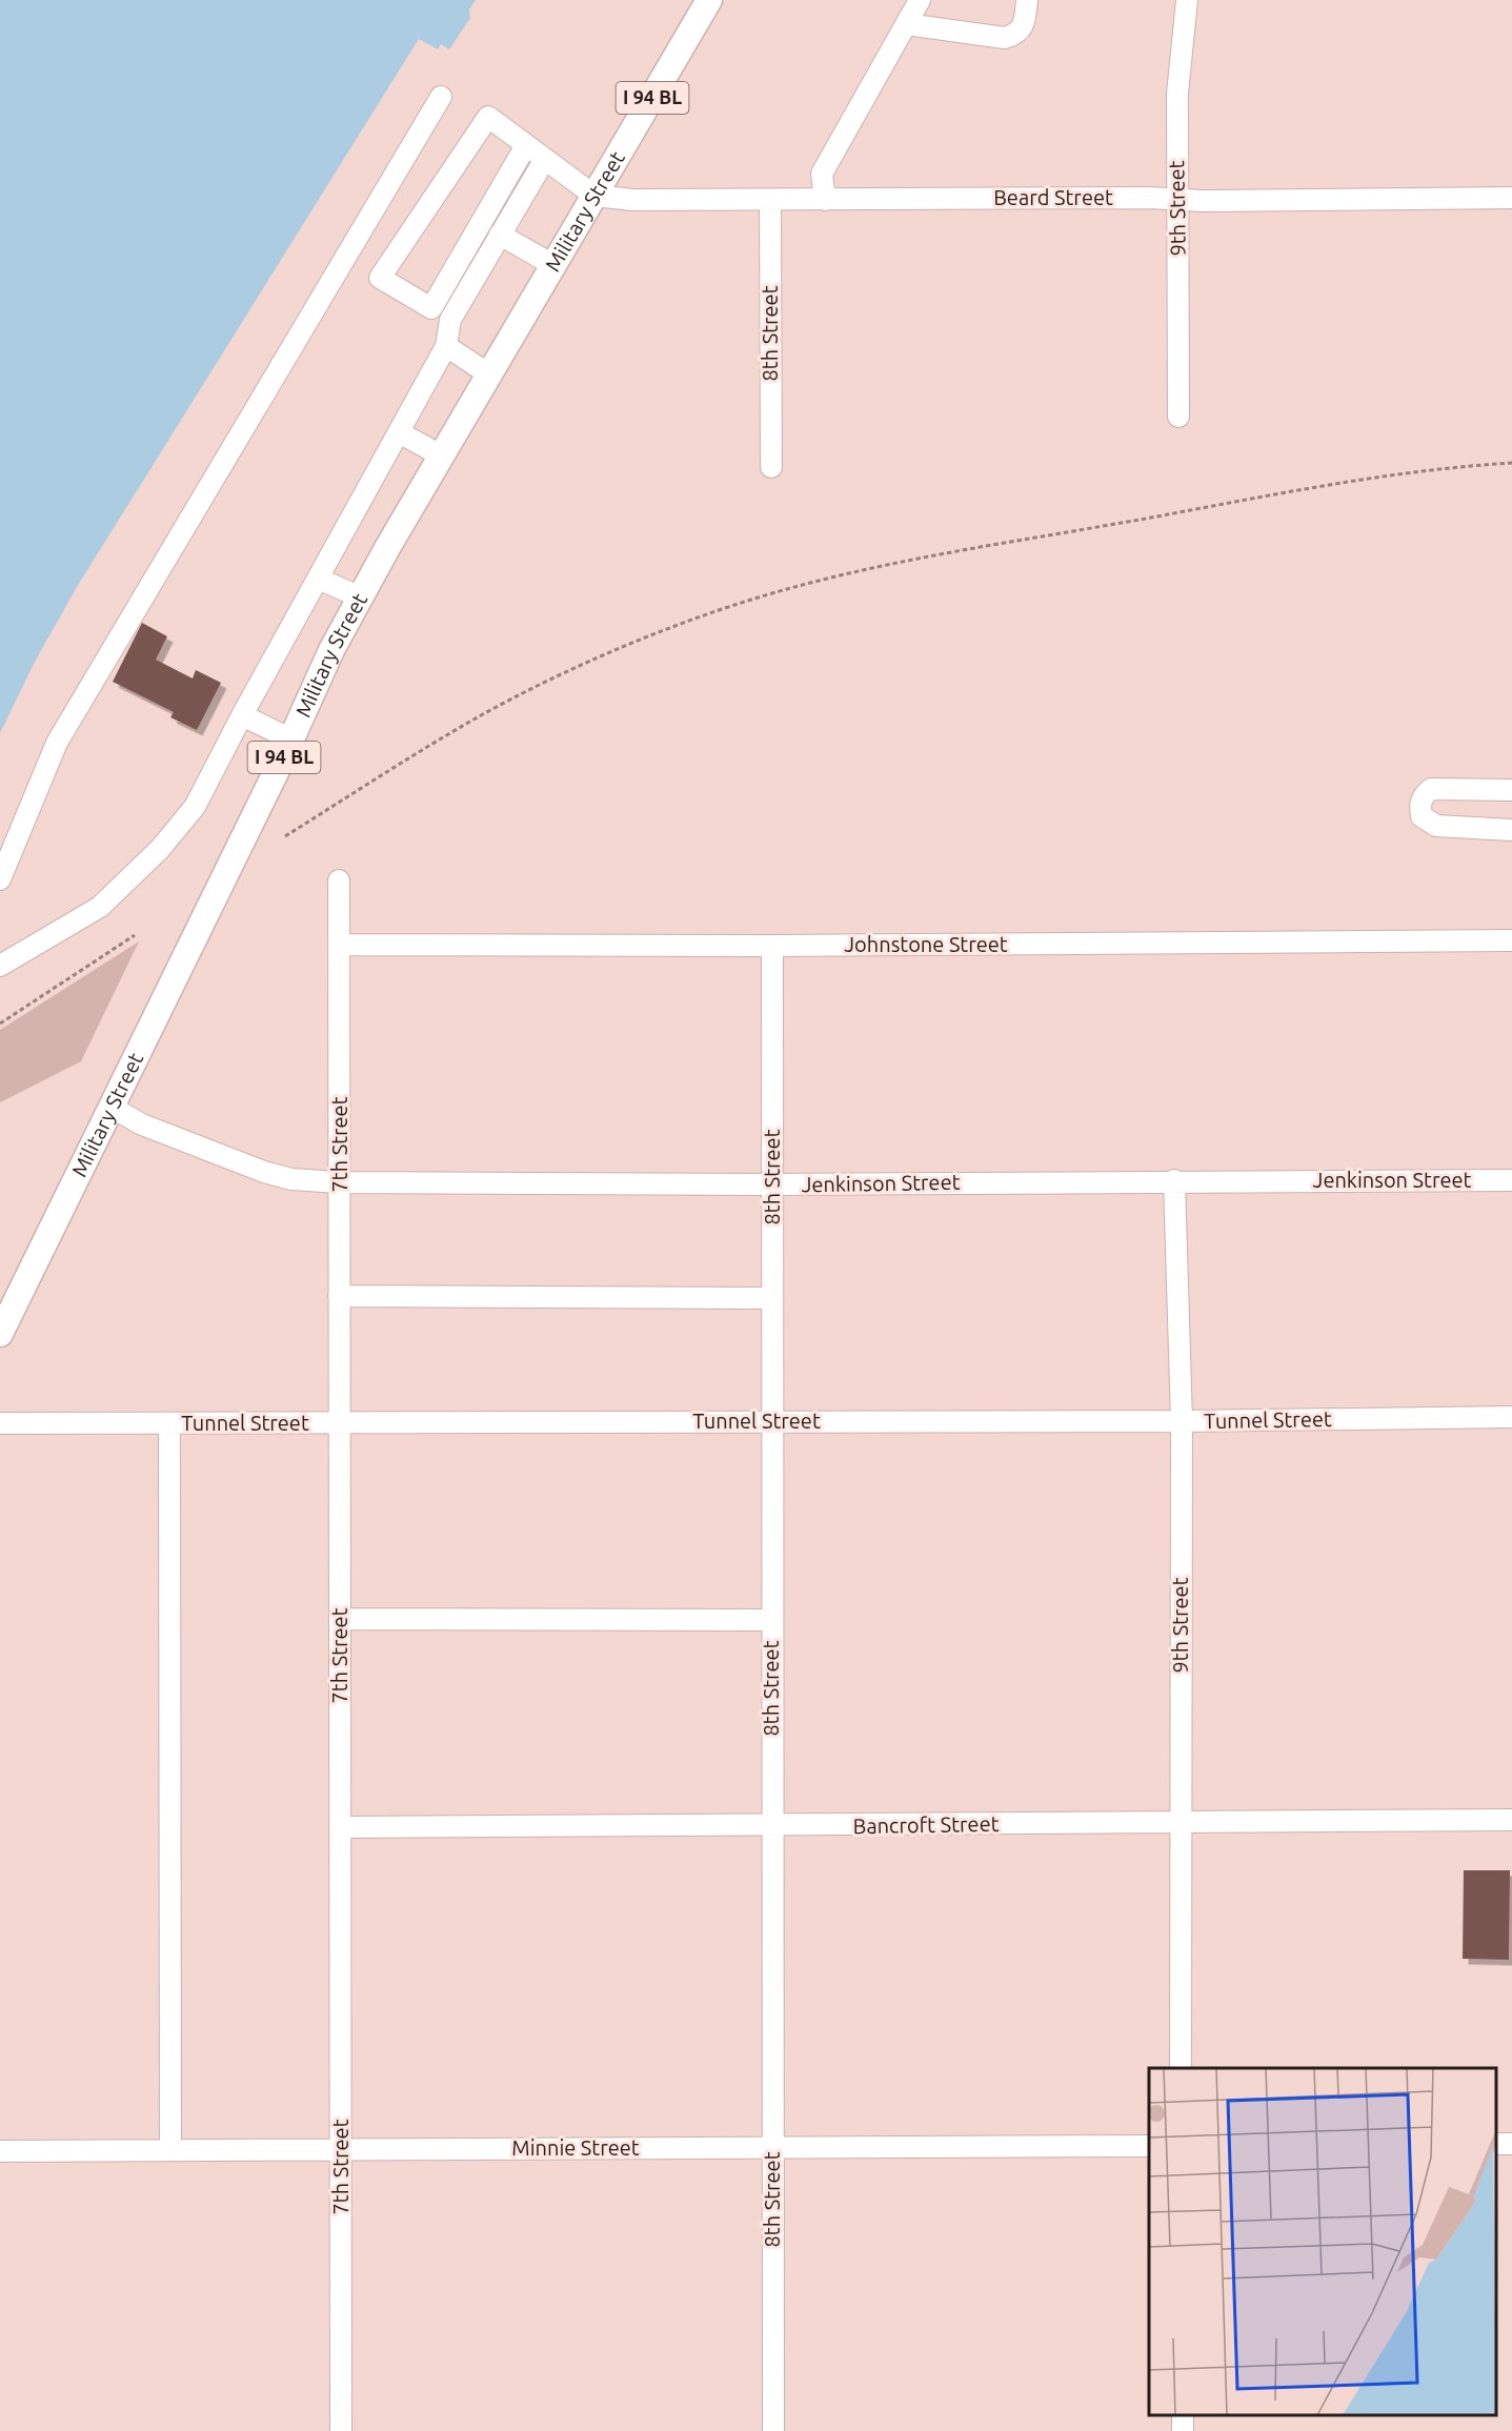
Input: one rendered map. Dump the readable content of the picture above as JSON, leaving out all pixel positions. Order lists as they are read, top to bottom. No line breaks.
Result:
{"streets":{"main road":["I 94 BL","Military Street"],"street":["Beard Street","9th Street","8th Street","Johnstone Street","7th Street","Jenkinson Street","Tunnel Street","Bancroft Street","Minnie Street"]},"crossings":[["Beard Street","9th Street"],["Beard Street","Military Street"],["Beard Street","8th Street"],["9th Street","Jenkinson Street"],["9th Street","Tunnel Street"],["9th Street","Bancroft Street"],["Military Street","Jenkinson Street"],["8th Street","Johnstone Street"],["8th Street","Jenkinson Street"],["8th Street","Tunnel Street"],["8th Street","Bancroft Street"],["8th Street","Minnie Street"],["Johnstone Street","7th Street"],["7th Street","Jenkinson Street"],["7th Street","Tunnel Street"],["7th Street","Bancroft Street"],["7th Street","Minnie Street"]]}
